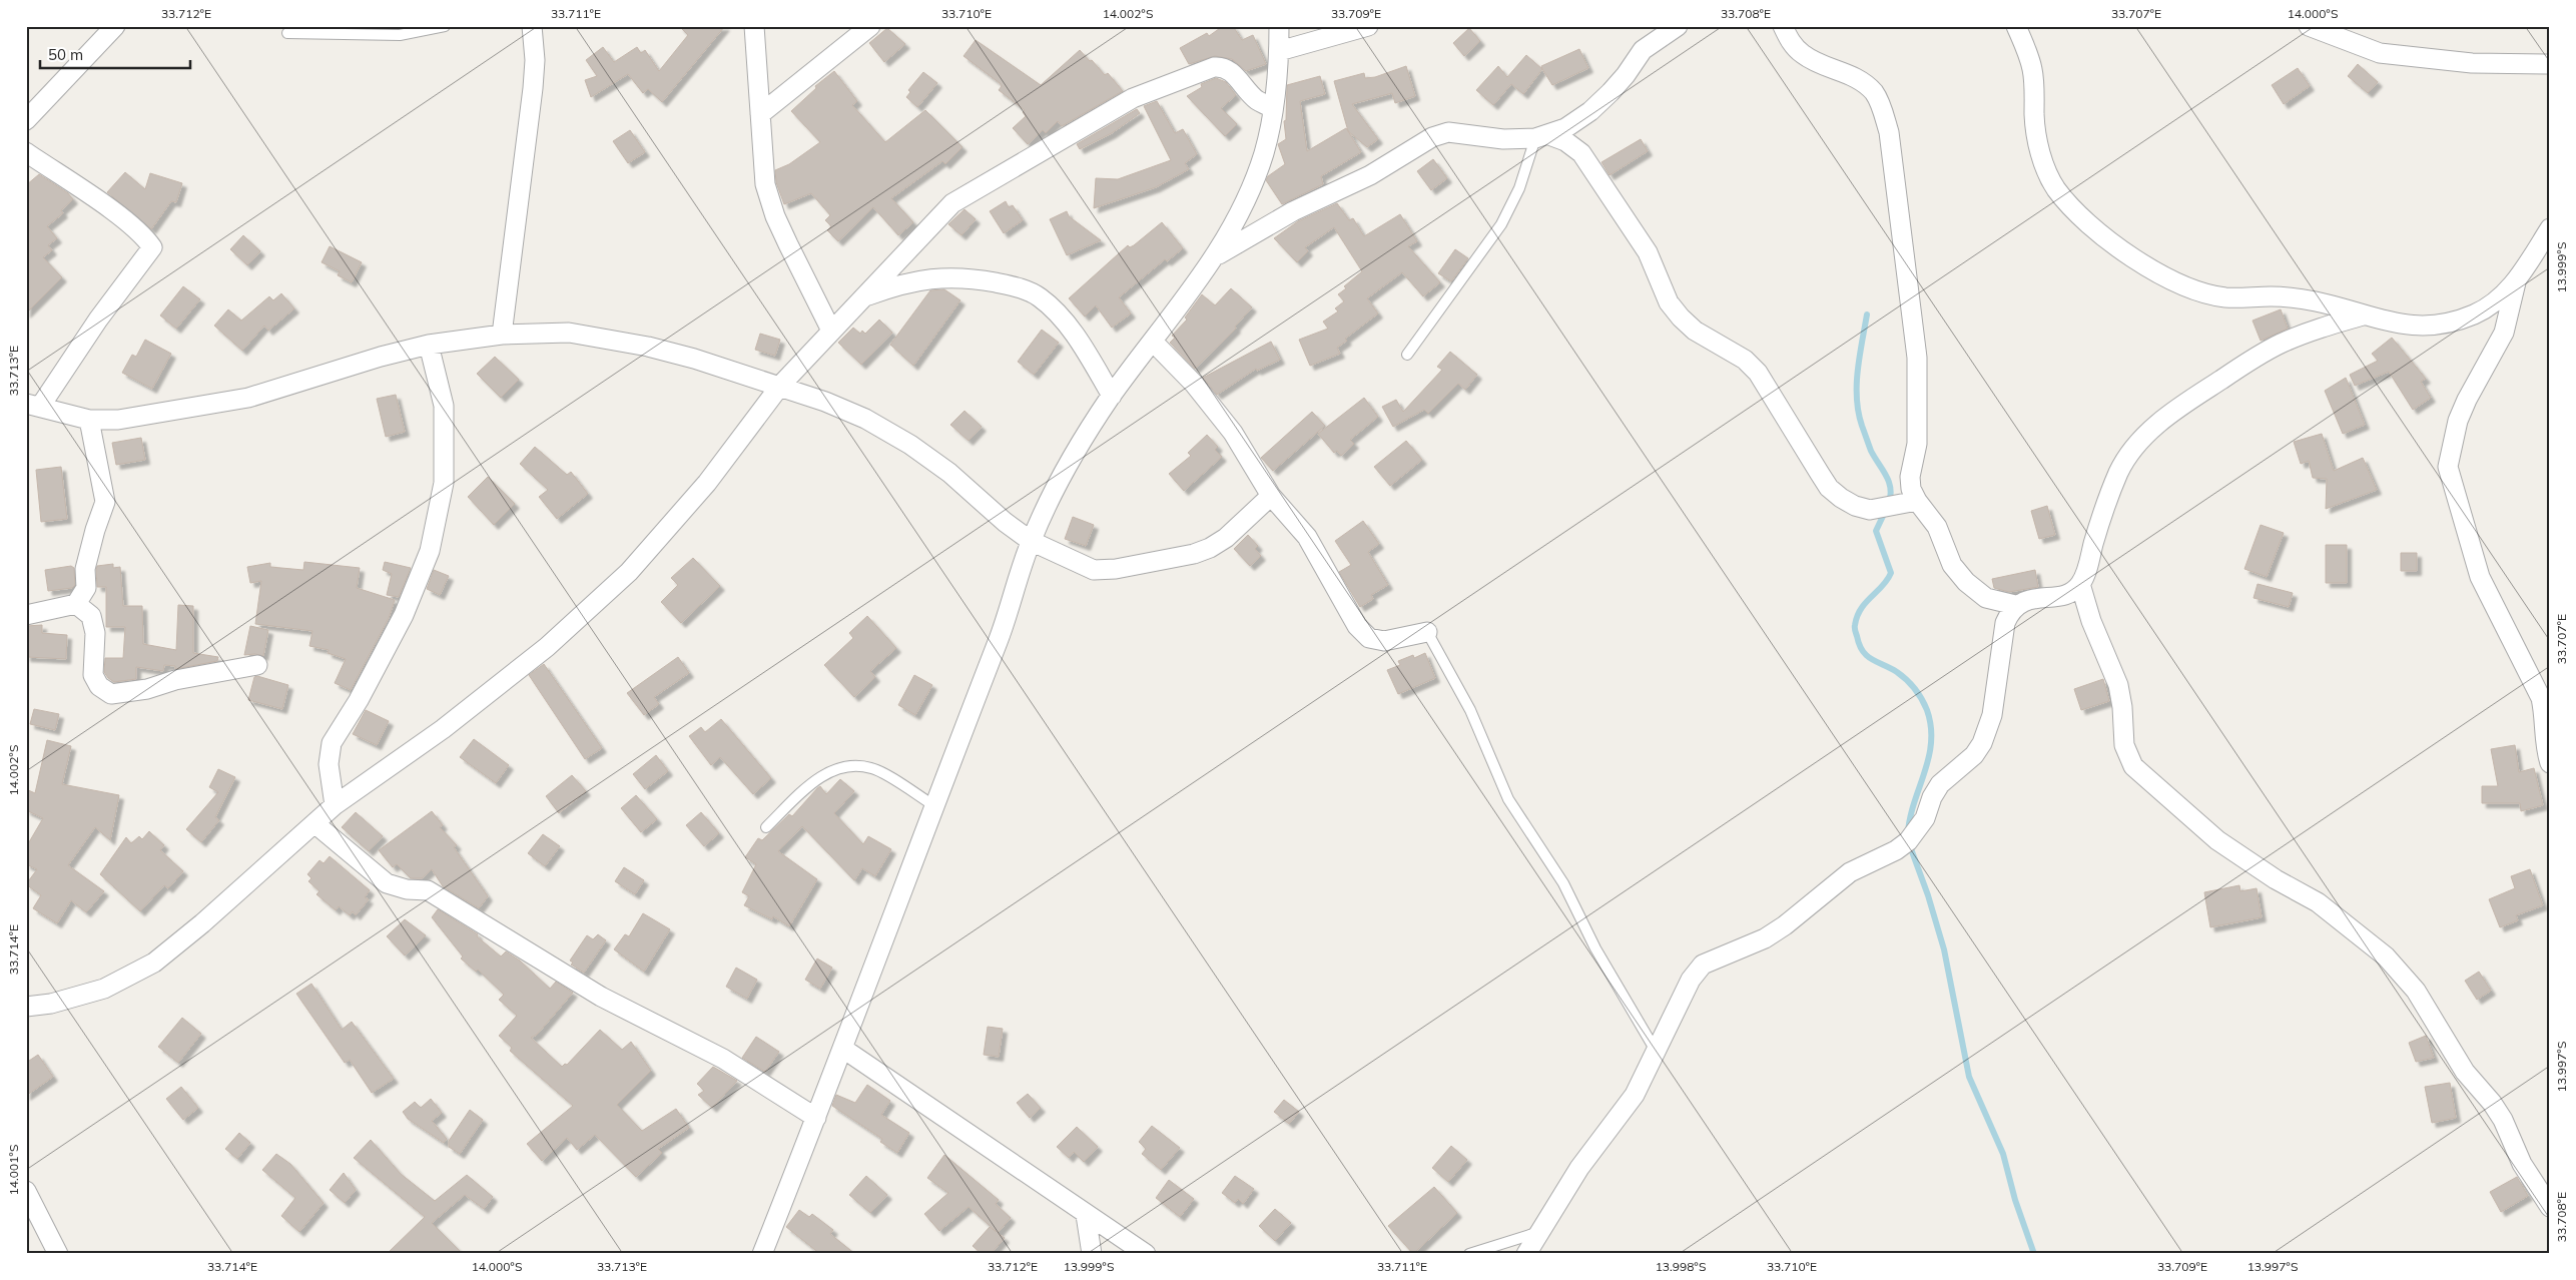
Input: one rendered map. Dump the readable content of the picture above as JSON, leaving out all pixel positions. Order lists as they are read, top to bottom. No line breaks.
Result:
{"scale_bar":"50 m","coordinates":["33.712°E","33.711°E","33.710°E","14.002°S","33.709°E","33.708°E","33.707°E","14.000°S","13.999°S","33.713°E","33.714°E","13.997°S","14.001°S","13.998°S"]}
